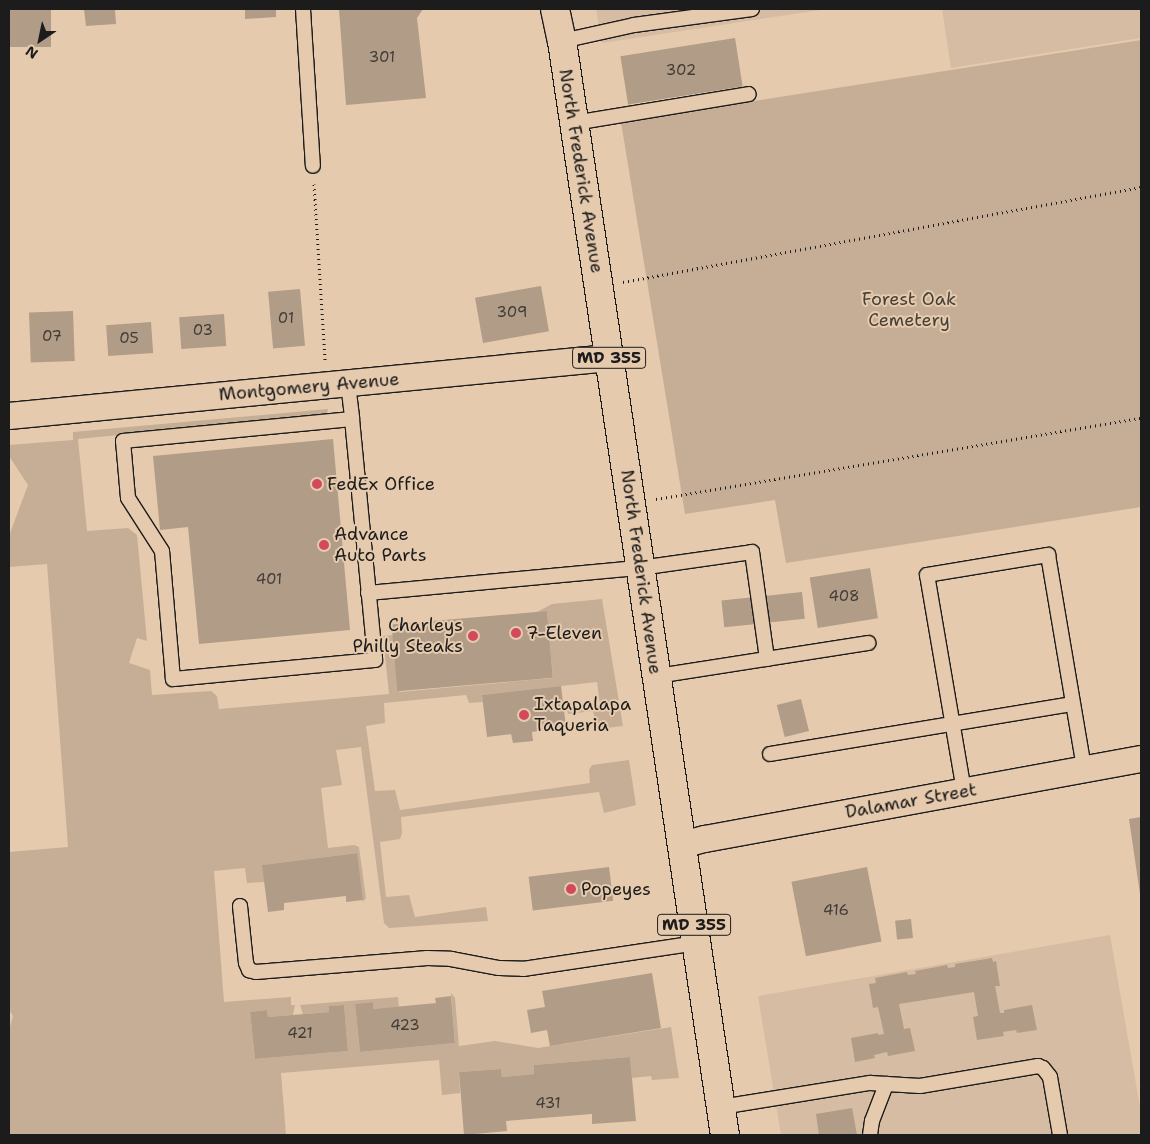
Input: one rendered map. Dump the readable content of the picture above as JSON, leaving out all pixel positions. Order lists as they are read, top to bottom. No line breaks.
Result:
{"streets":{"main road":["North Frederick Avenue","MD 355"],"street":["Montgomery Avenue","Dalamar Street"]},"crossings":[["North Frederick Avenue","Montgomery Avenue"],["North Frederick Avenue","Dalamar Street"]],"parks":["Forest Oak Cemetery"],"places":["FedEx Office","Advance Auto Parts","7-Eleven","Charleys Philly Steaks","Ixtapalapa Taqueria","Popeyes"],"house_numbers":["301","302","309","01","03","07","05","401","408","416","423","421","431"],"north":"bottom left"}
